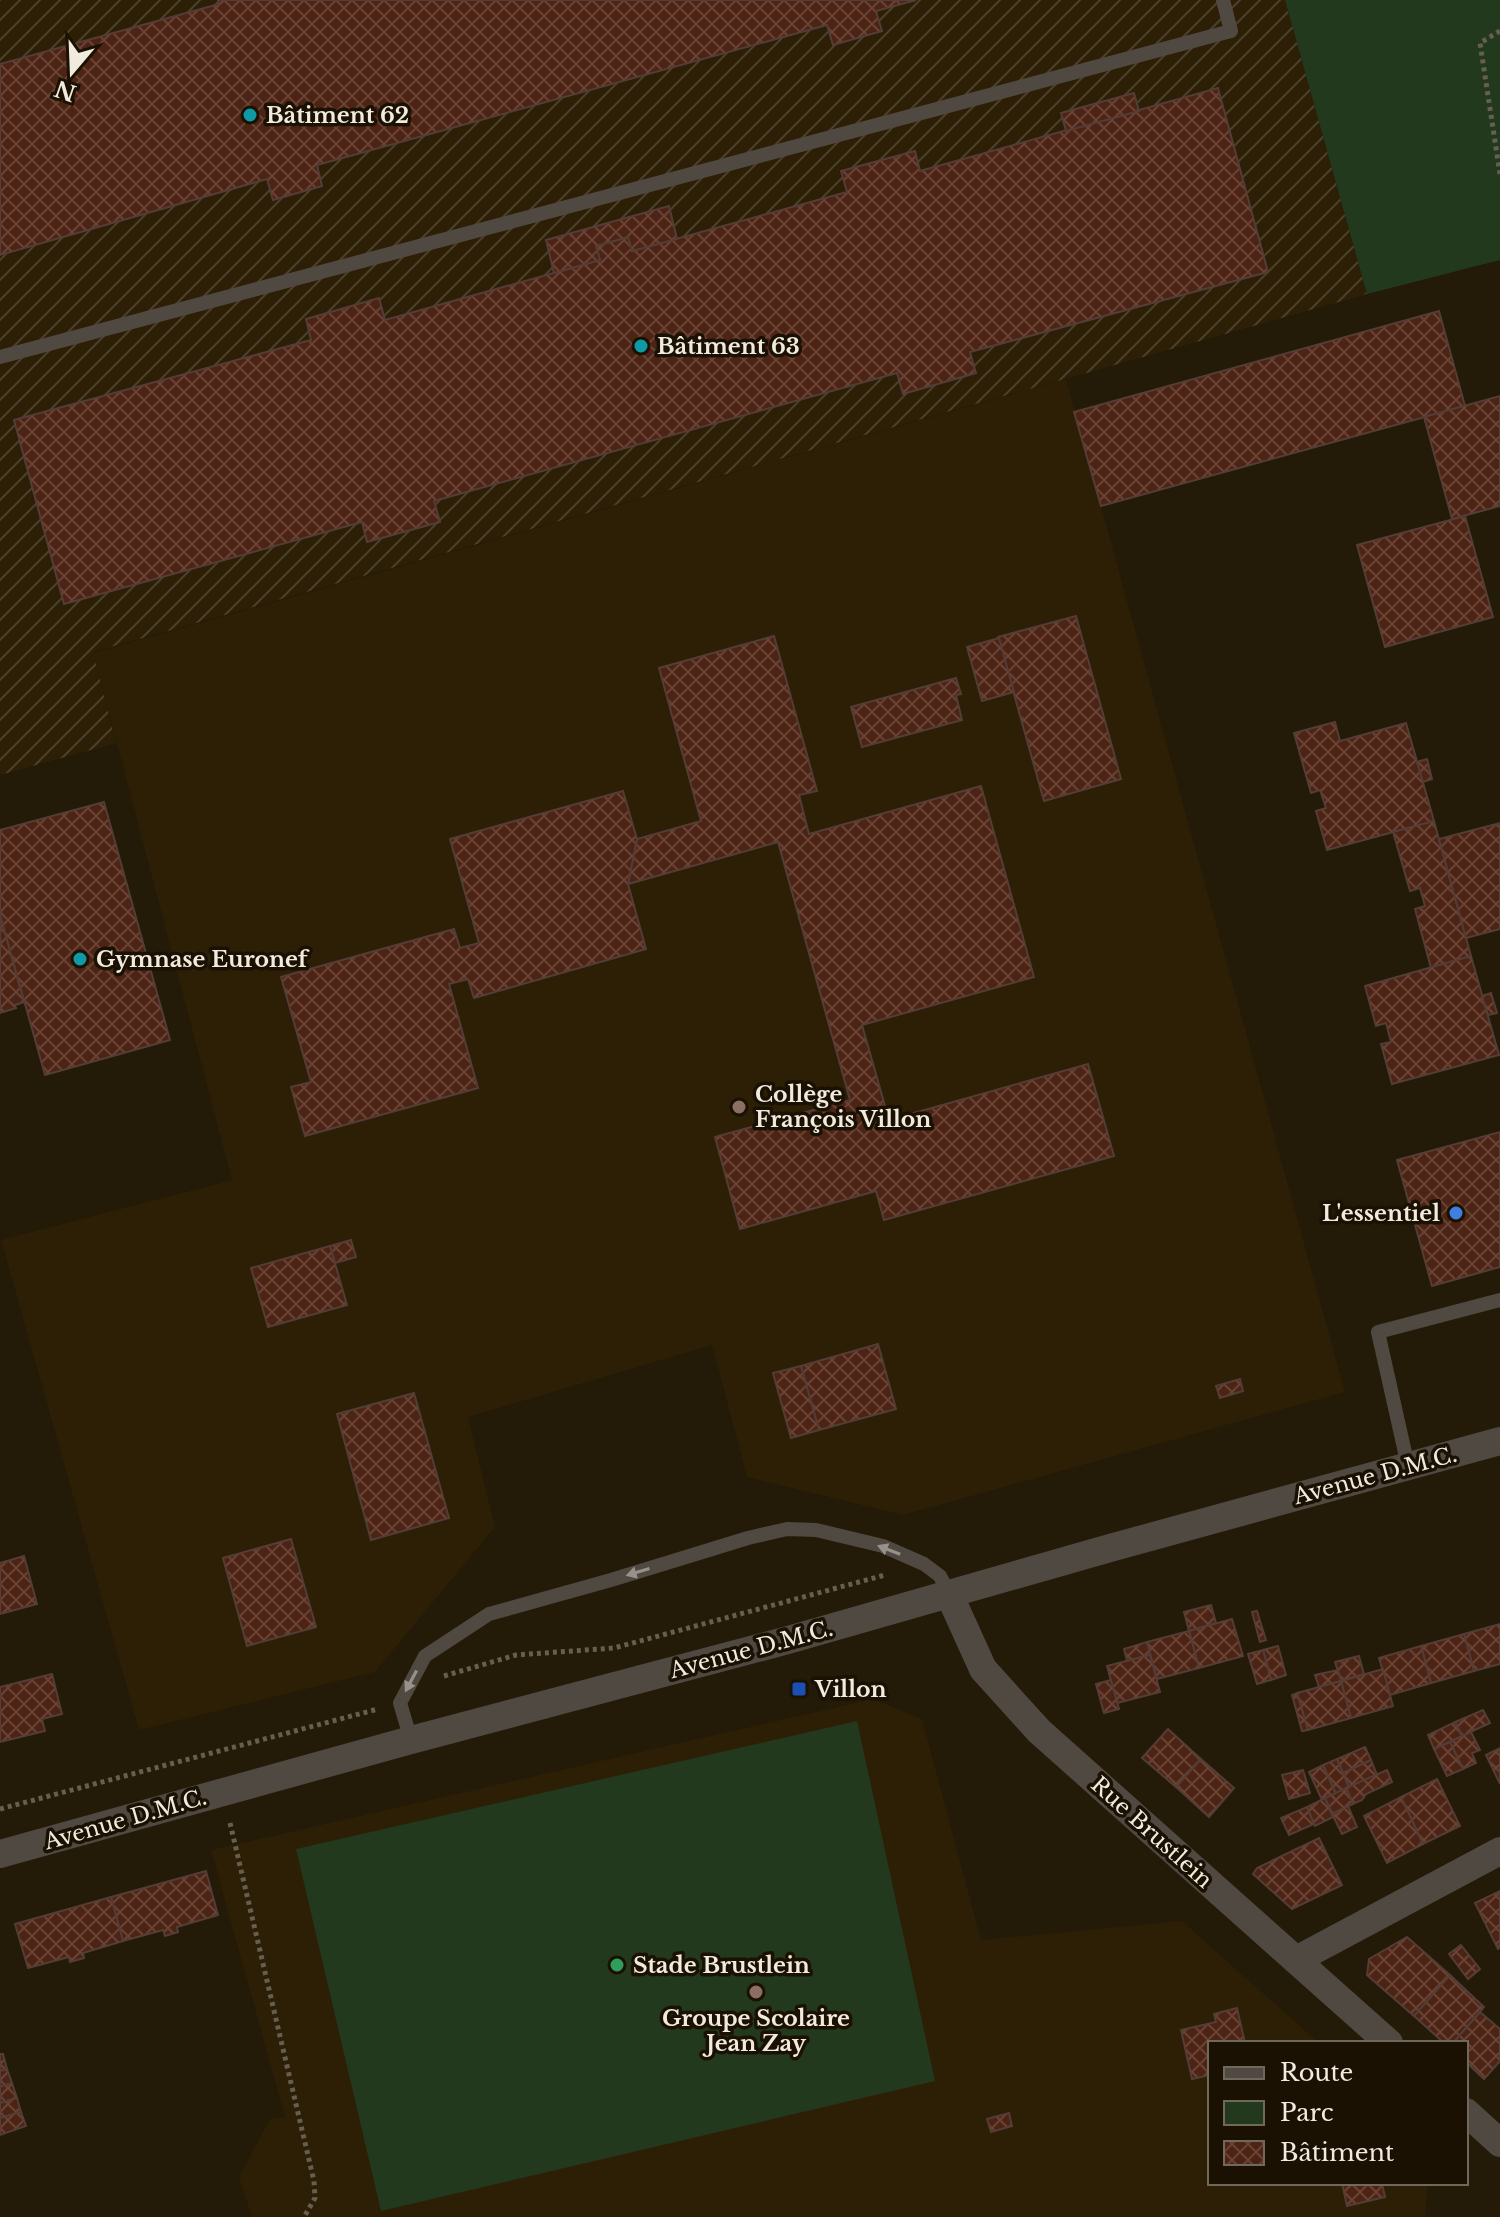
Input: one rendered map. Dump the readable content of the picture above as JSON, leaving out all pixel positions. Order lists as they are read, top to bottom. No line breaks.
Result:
{"streets":{"street":["Avenue D.M.C.","Rue Brustlein"]},"crossings":[["Avenue D.M.C.","Rue Brustlein"]],"places":{"other":["Bâtiment 62","Bâtiment 63","Gymnase Euronef","Collège François Villon","L'essentiel","Stade Brustlein","Groupe Scolaire Jean Zay"],"transit":["Villon"]},"legend":["Route","Parc","Bâtiment"],"north":"bottom"}
